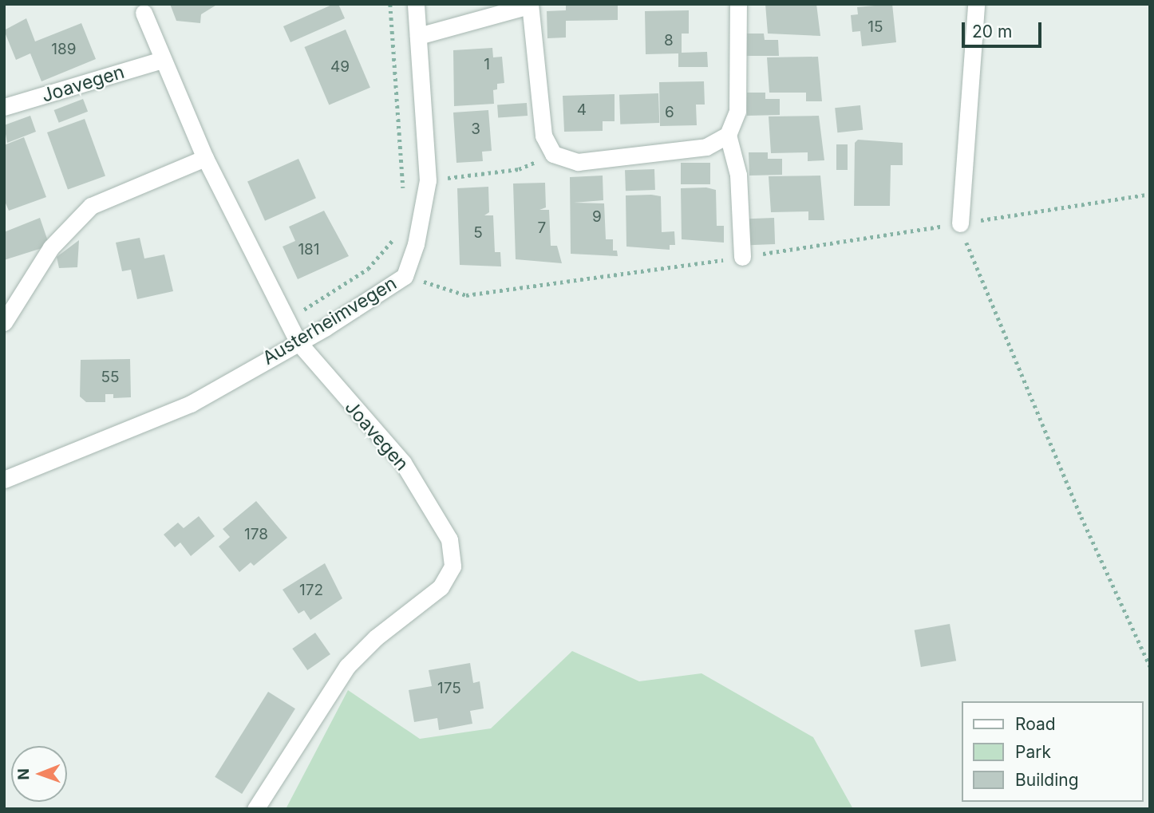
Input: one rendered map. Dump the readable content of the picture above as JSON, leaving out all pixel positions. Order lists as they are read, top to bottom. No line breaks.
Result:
{"streets":{"street":["Joavegen","Austerheimvegen"]},"crossings":[["Joavegen","Austerheimvegen"]],"house_numbers":["15","8","189","1","49","4","6","3","9","7","5","181","55","178","172","175"],"legend":["Road","Park","Building"],"scale_bar":"20 m","north":"left"}
